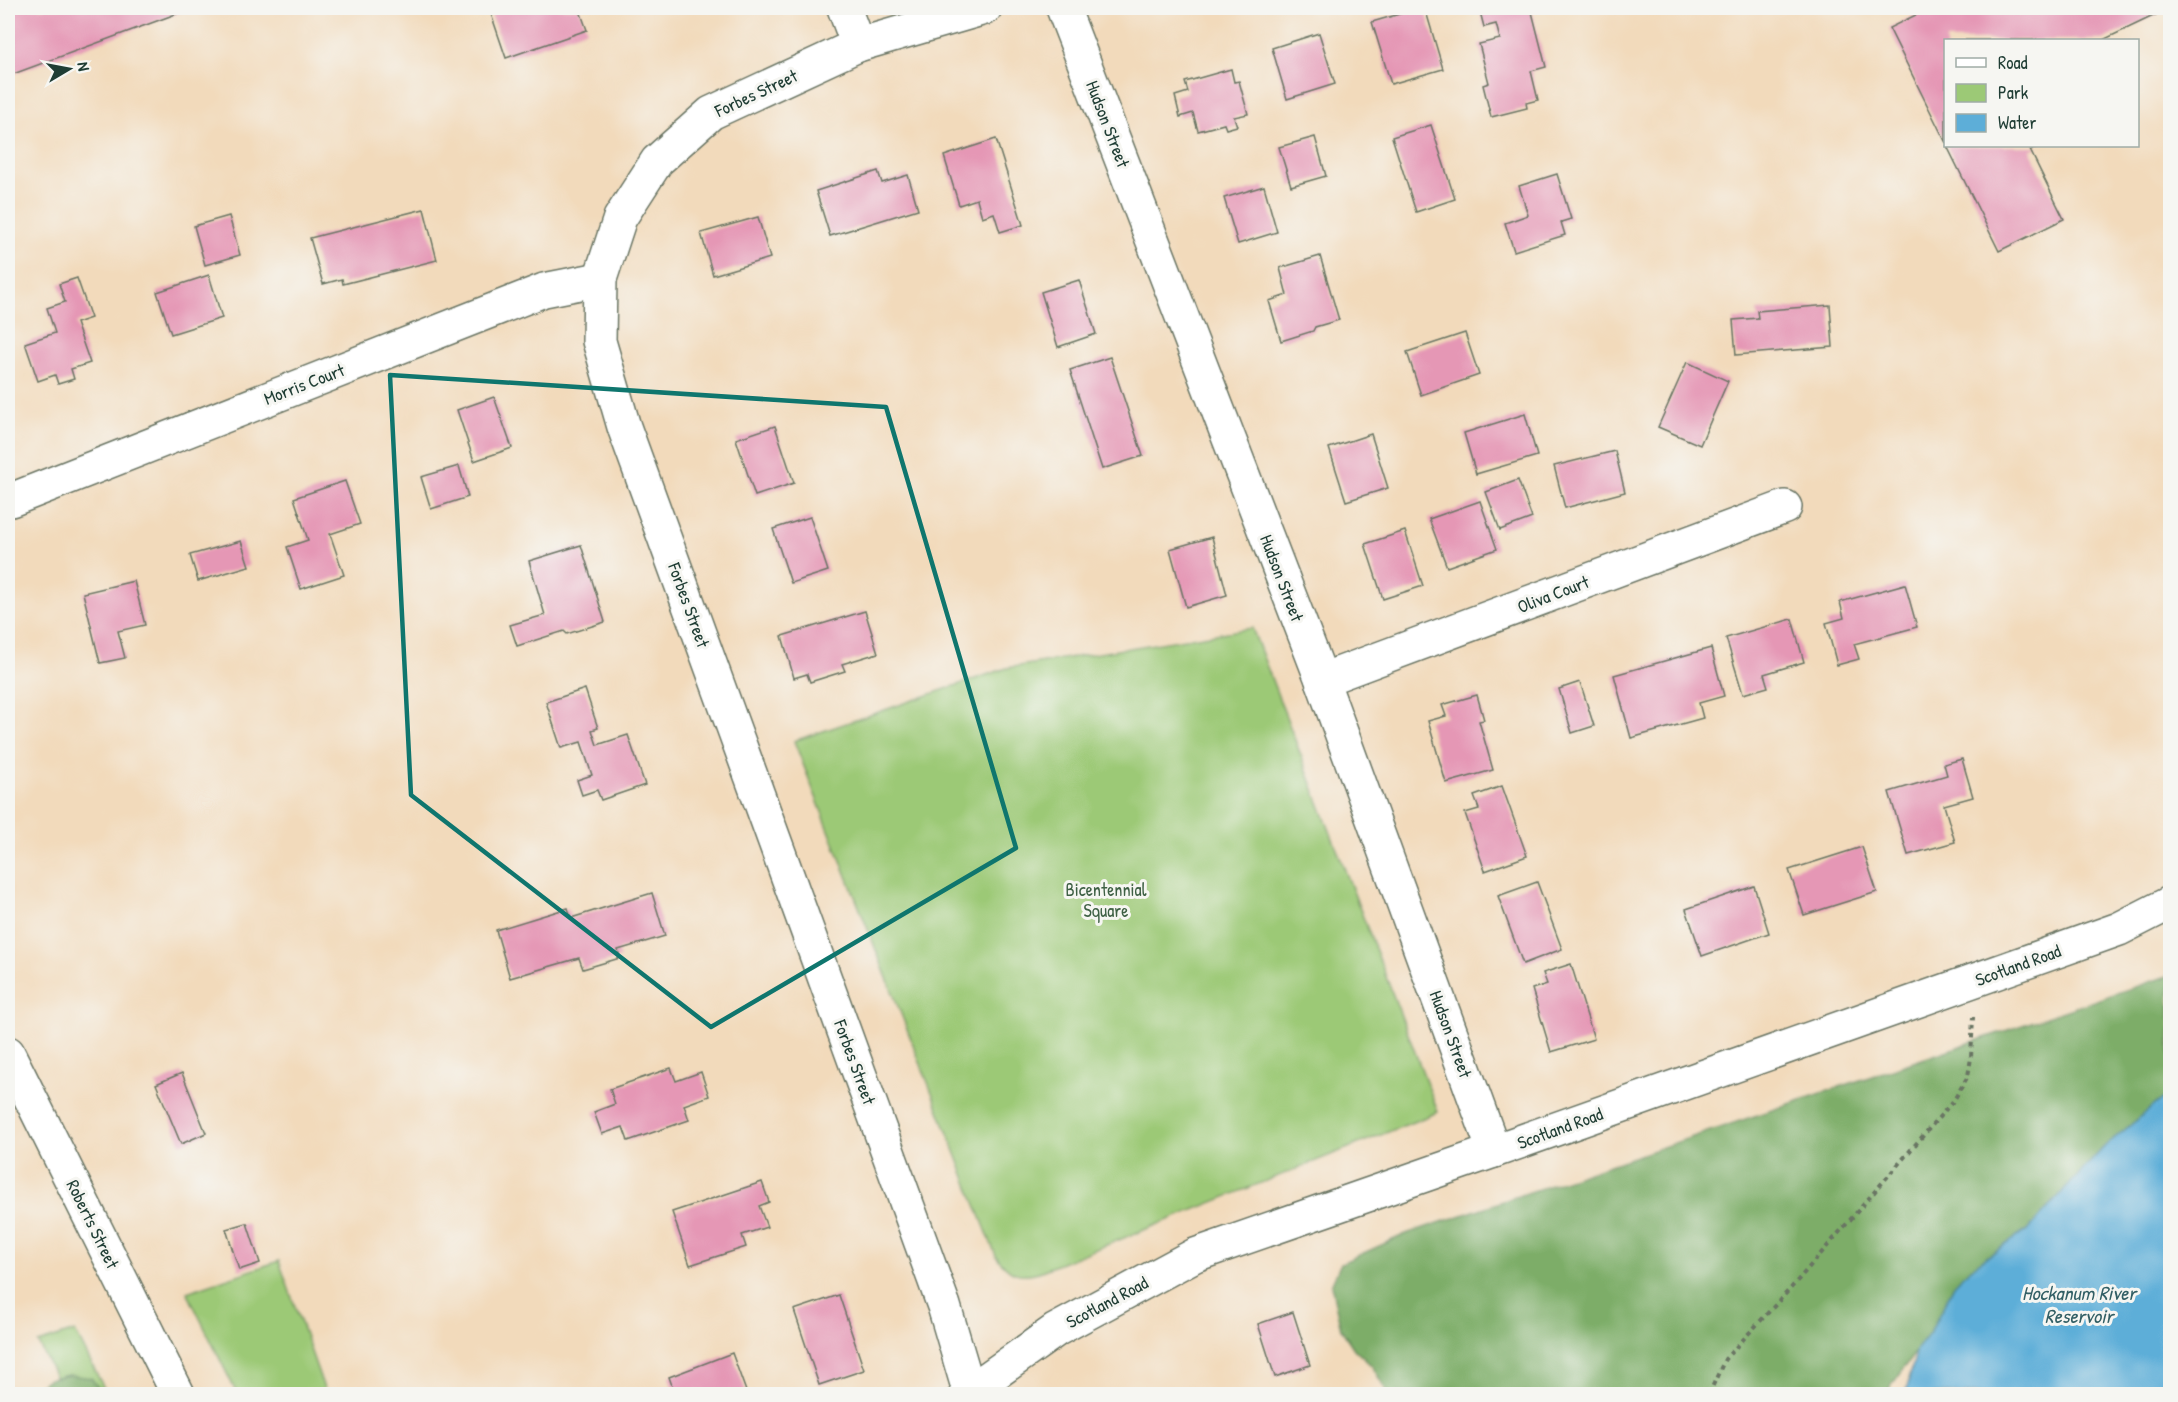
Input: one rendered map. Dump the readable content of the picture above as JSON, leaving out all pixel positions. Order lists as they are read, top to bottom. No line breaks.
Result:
{"streets":{"street":["Forbes Street","Hudson Street","Morris Court","Oliva Court","Scotland Road","Roberts Street"]},"crossings":[["Forbes Street","Morris Court"],["Forbes Street","Scotland Road"],["Hudson Street","Oliva Court"],["Hudson Street","Scotland Road"]],"water":["Hockanum River Reservoir"],"parks":["Bicentennial Square"],"legend":["Road","Park","Water"],"north":"right"}
